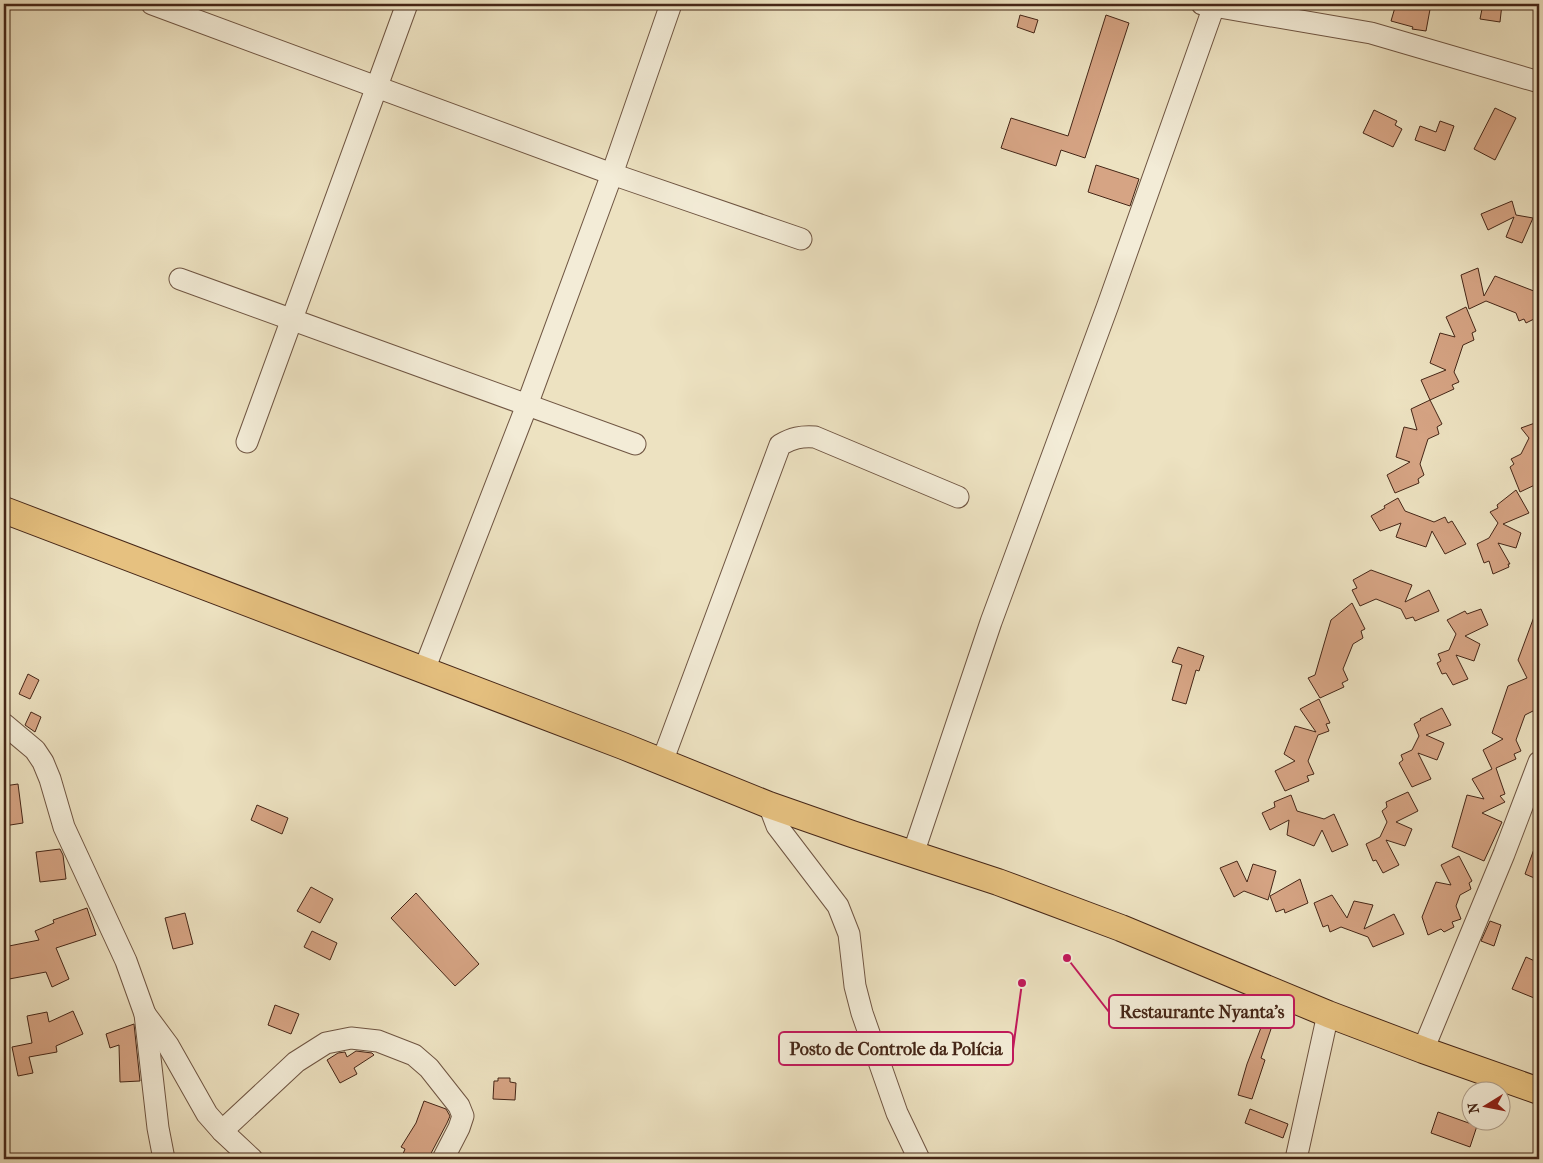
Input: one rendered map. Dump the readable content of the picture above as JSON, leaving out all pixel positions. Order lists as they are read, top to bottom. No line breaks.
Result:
{"places":["Restaurante Nyanta's","Posto de Controle da Polícia"],"north":"left"}
